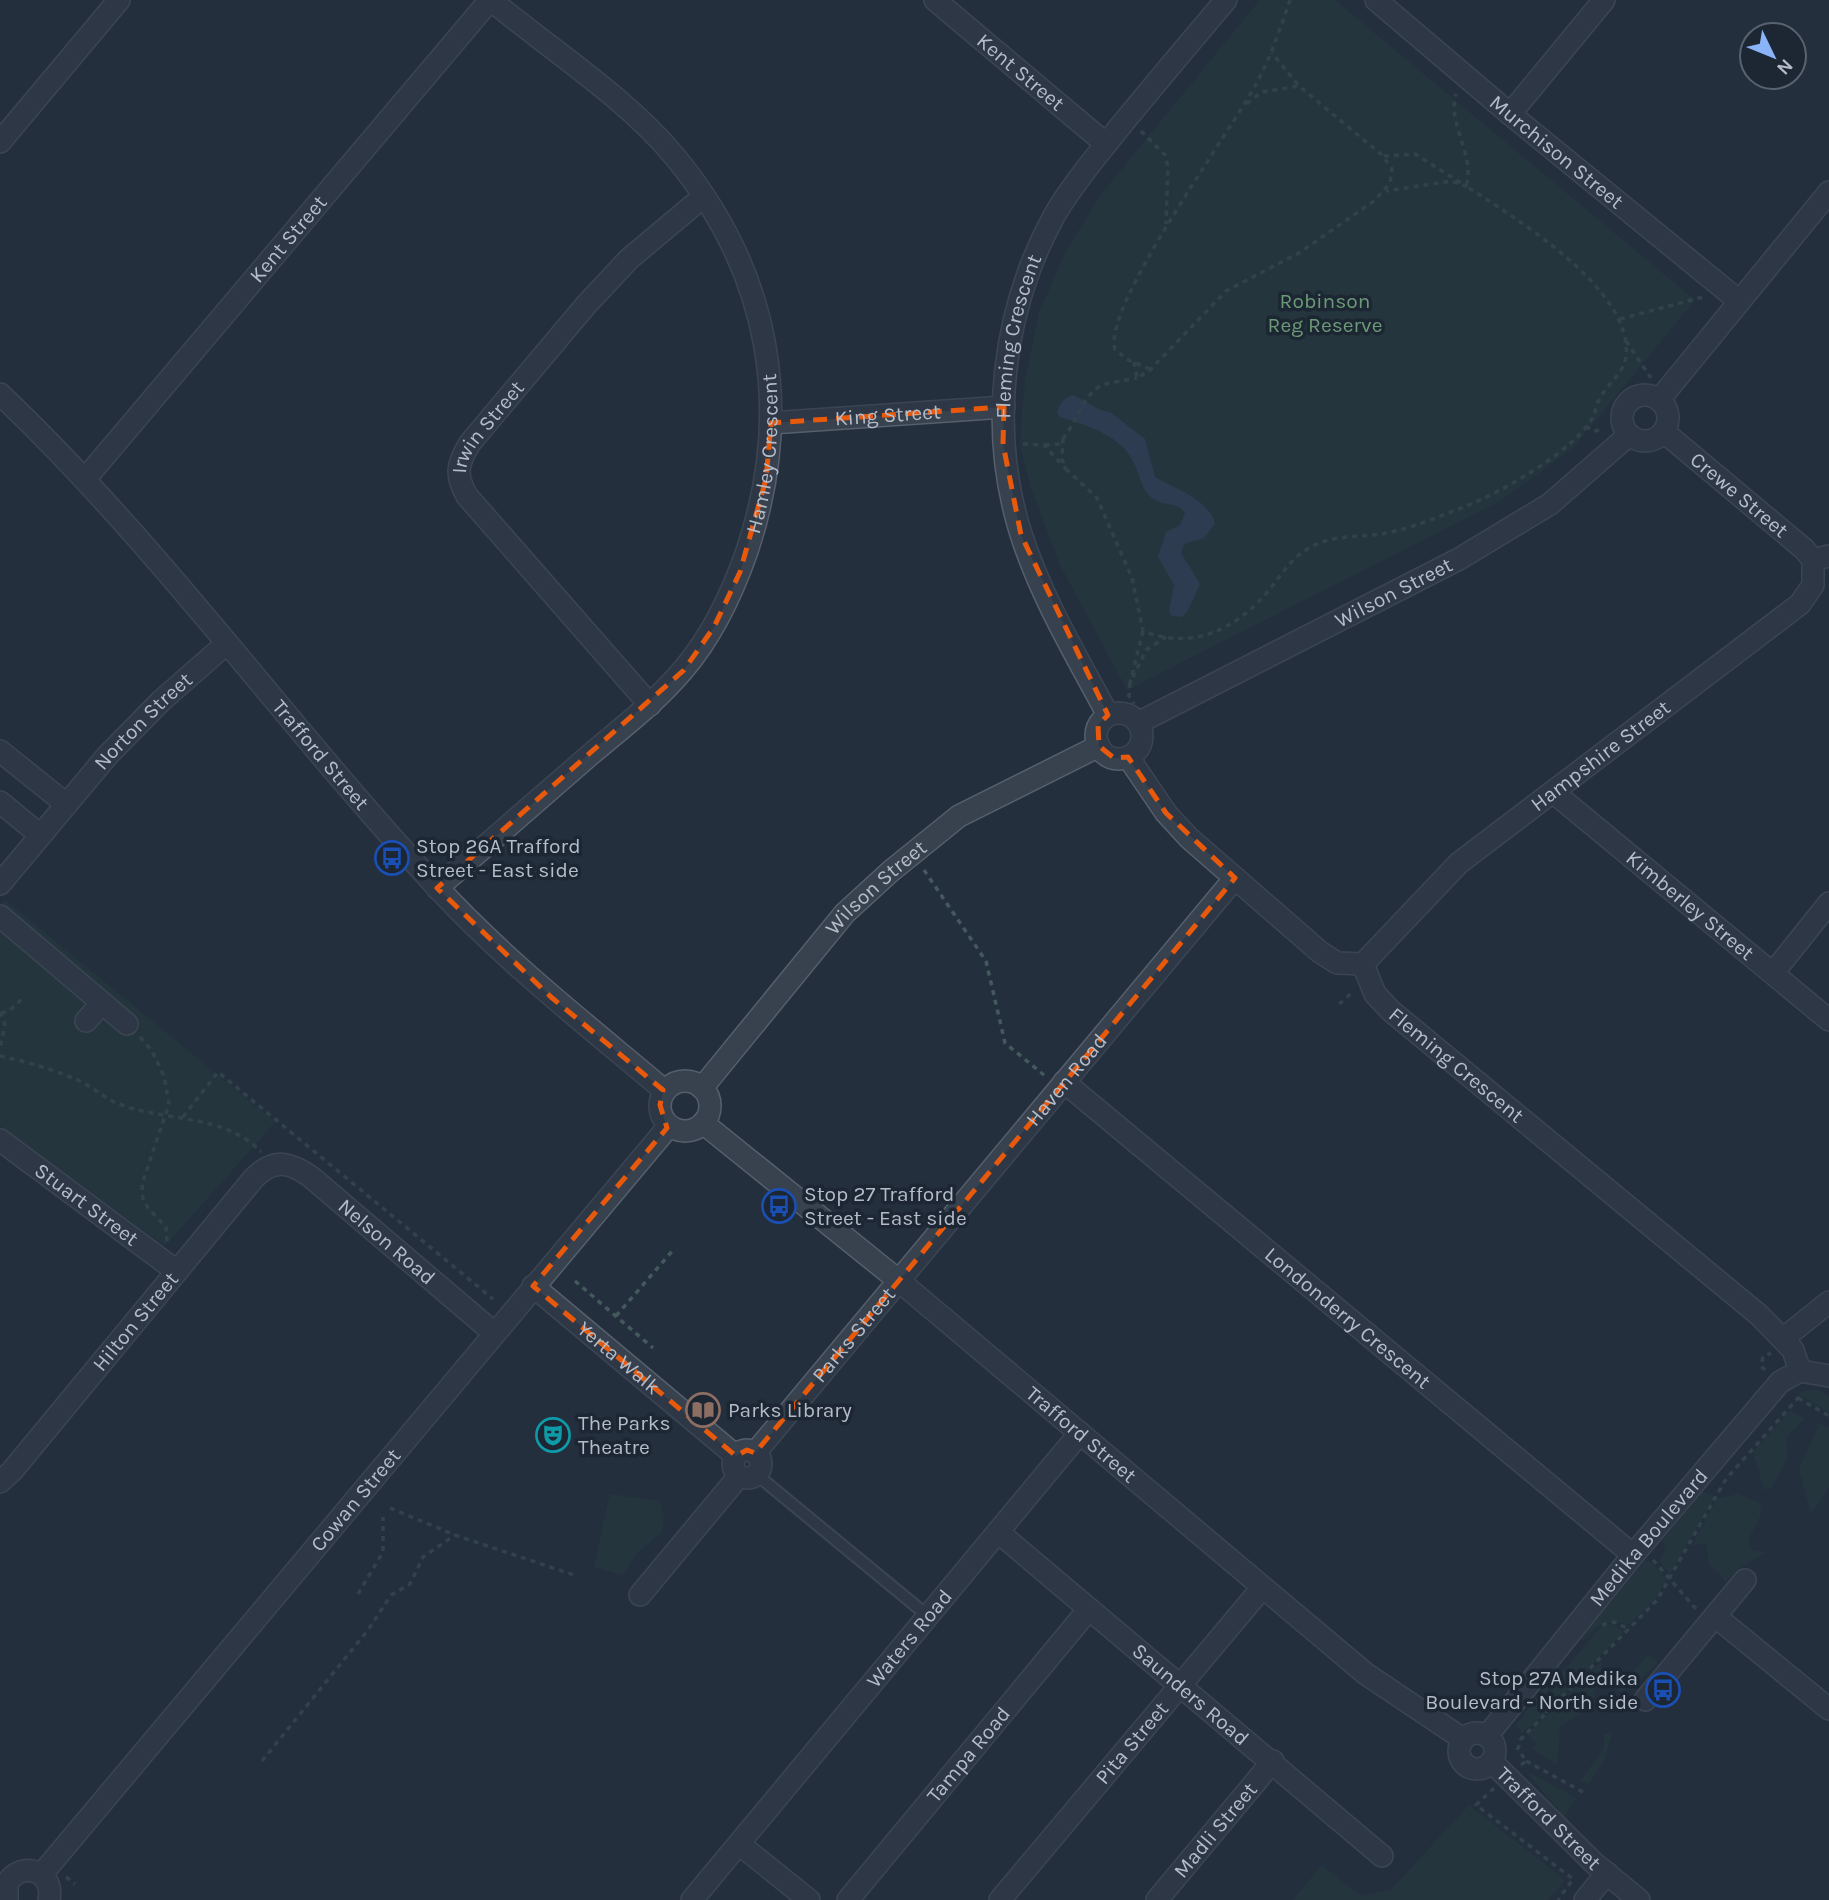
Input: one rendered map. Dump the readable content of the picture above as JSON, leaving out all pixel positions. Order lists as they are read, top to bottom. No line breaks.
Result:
{"streets":{"street":["Kent Street","Murchison Street","Fleming Crescent","King Street","Irwin Street","Hamley Crescent","Crewe Street","Wilson Street","Norton Street","Trafford Street","Hampshire Street","Kimberley Street","Haven Road","Stuart Street","Nelson Road","Londonderry Crescent","Hilton Street","Parks Street","Yerta Walk","Cowan Street","Medika Boulevard","Waters Road","Saunders Road","Pita Street","Tampa Road","Madli Street"]},"crossings":[["Kent Street","Fleming Crescent"],["Kent Street","Hamley Crescent"],["Kent Street","Trafford Street"],["Fleming Crescent","King Street"],["Fleming Crescent","Wilson Street"],["Fleming Crescent","Hampshire Street"],["Fleming Crescent","Medika Boulevard"],["King Street","Hamley Crescent"],["Irwin Street","Hamley Crescent"],["Hamley Crescent","Trafford Street"],["Crewe Street","Wilson Street"],["Crewe Street","Hampshire Street"],["Wilson Street","Trafford Street"],["Wilson Street","Cowan Street"],["Norton Street","Trafford Street"],["Trafford Street","Haven Road"],["Trafford Street","Parks Street"],["Trafford Street","Cowan Street"],["Trafford Street","Medika Boulevard"],["Trafford Street","Waters Road"],["Trafford Street","Pita Street"],["Hampshire Street","Kimberley Street"],["Haven Road","Londonderry Crescent"],["Haven Road","Parks Street"],["Stuart Street","Hilton Street"],["Nelson Road","Hilton Street"],["Nelson Road","Cowan Street"],["Londonderry Crescent","Medika Boulevard"],["Parks Street","Yerta Walk"],["Yerta Walk","Cowan Street"],["Yerta Walk","Waters Road"],["Waters Road","Saunders Road"],["Saunders Road","Pita Street"],["Saunders Road","Tampa Road"],["Saunders Road","Madli Street"]],"parks":["Robinson Reg Reserve"],"places":{"bus stop":["Stop 26A Trafford Street - East side","Stop 27 Trafford Street - East side","Stop 27A Medika Boulevard - North side"],"library":["Parks Library"],"theatre":["The Parks Theatre"]},"north":"bottom right"}
